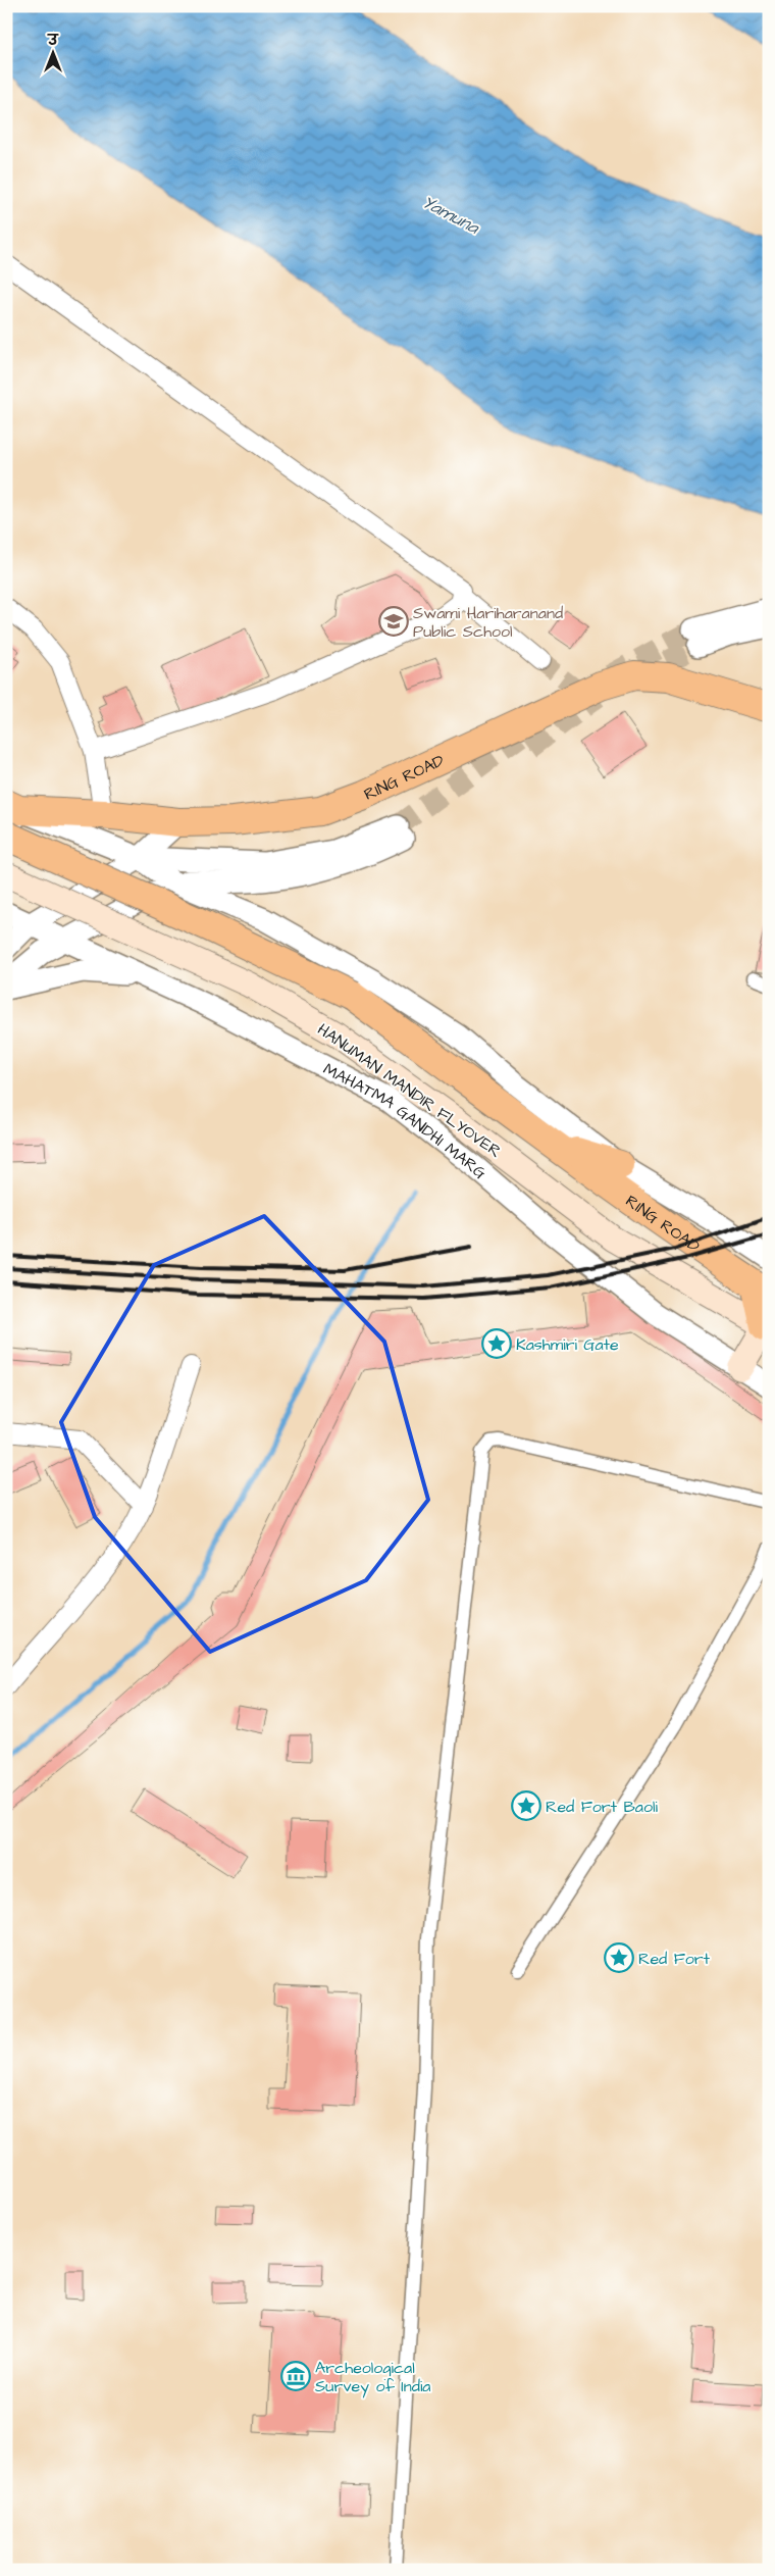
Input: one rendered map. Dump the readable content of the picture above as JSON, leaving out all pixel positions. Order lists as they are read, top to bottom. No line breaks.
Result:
{"streets":{"highway":["RING ROAD"],"main road":["HANUMAN MANDIR FLYOVER"],"street":["MAHATMA GANDHI MARG"]},"water":["Yamuna"],"places":{"school or university":["Swami Hariharanand Public School"],"place":["Kashmiri Gate","Red Fort Baoli","Red Fort"],"museum":["Archeological Survey of India"]},"north":"top"}
